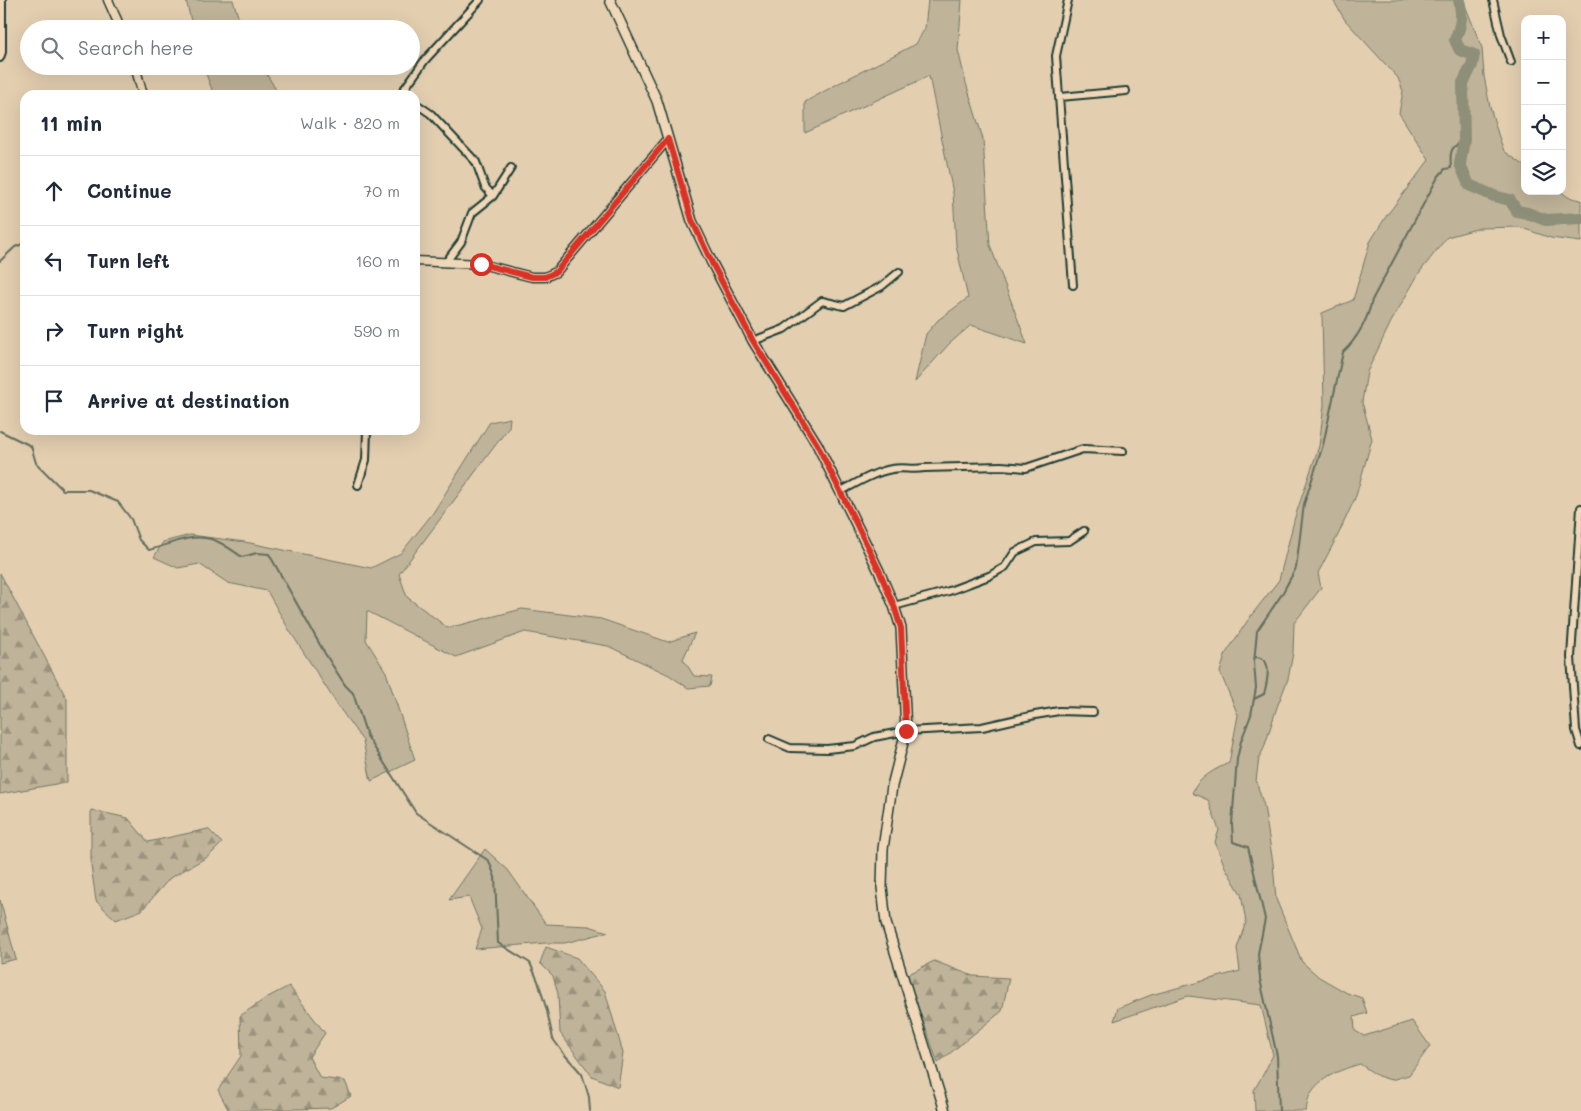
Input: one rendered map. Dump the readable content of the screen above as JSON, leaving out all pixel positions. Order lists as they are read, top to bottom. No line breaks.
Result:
{"page":{"map_buttons":["+","−"],"search":"Search here","heading":["11 min","Walk · 820 m"],"list":[["Continue","70 m"],["Turn left","160 m"],["Turn right","590 m"],"Arrive at destination"]}}
